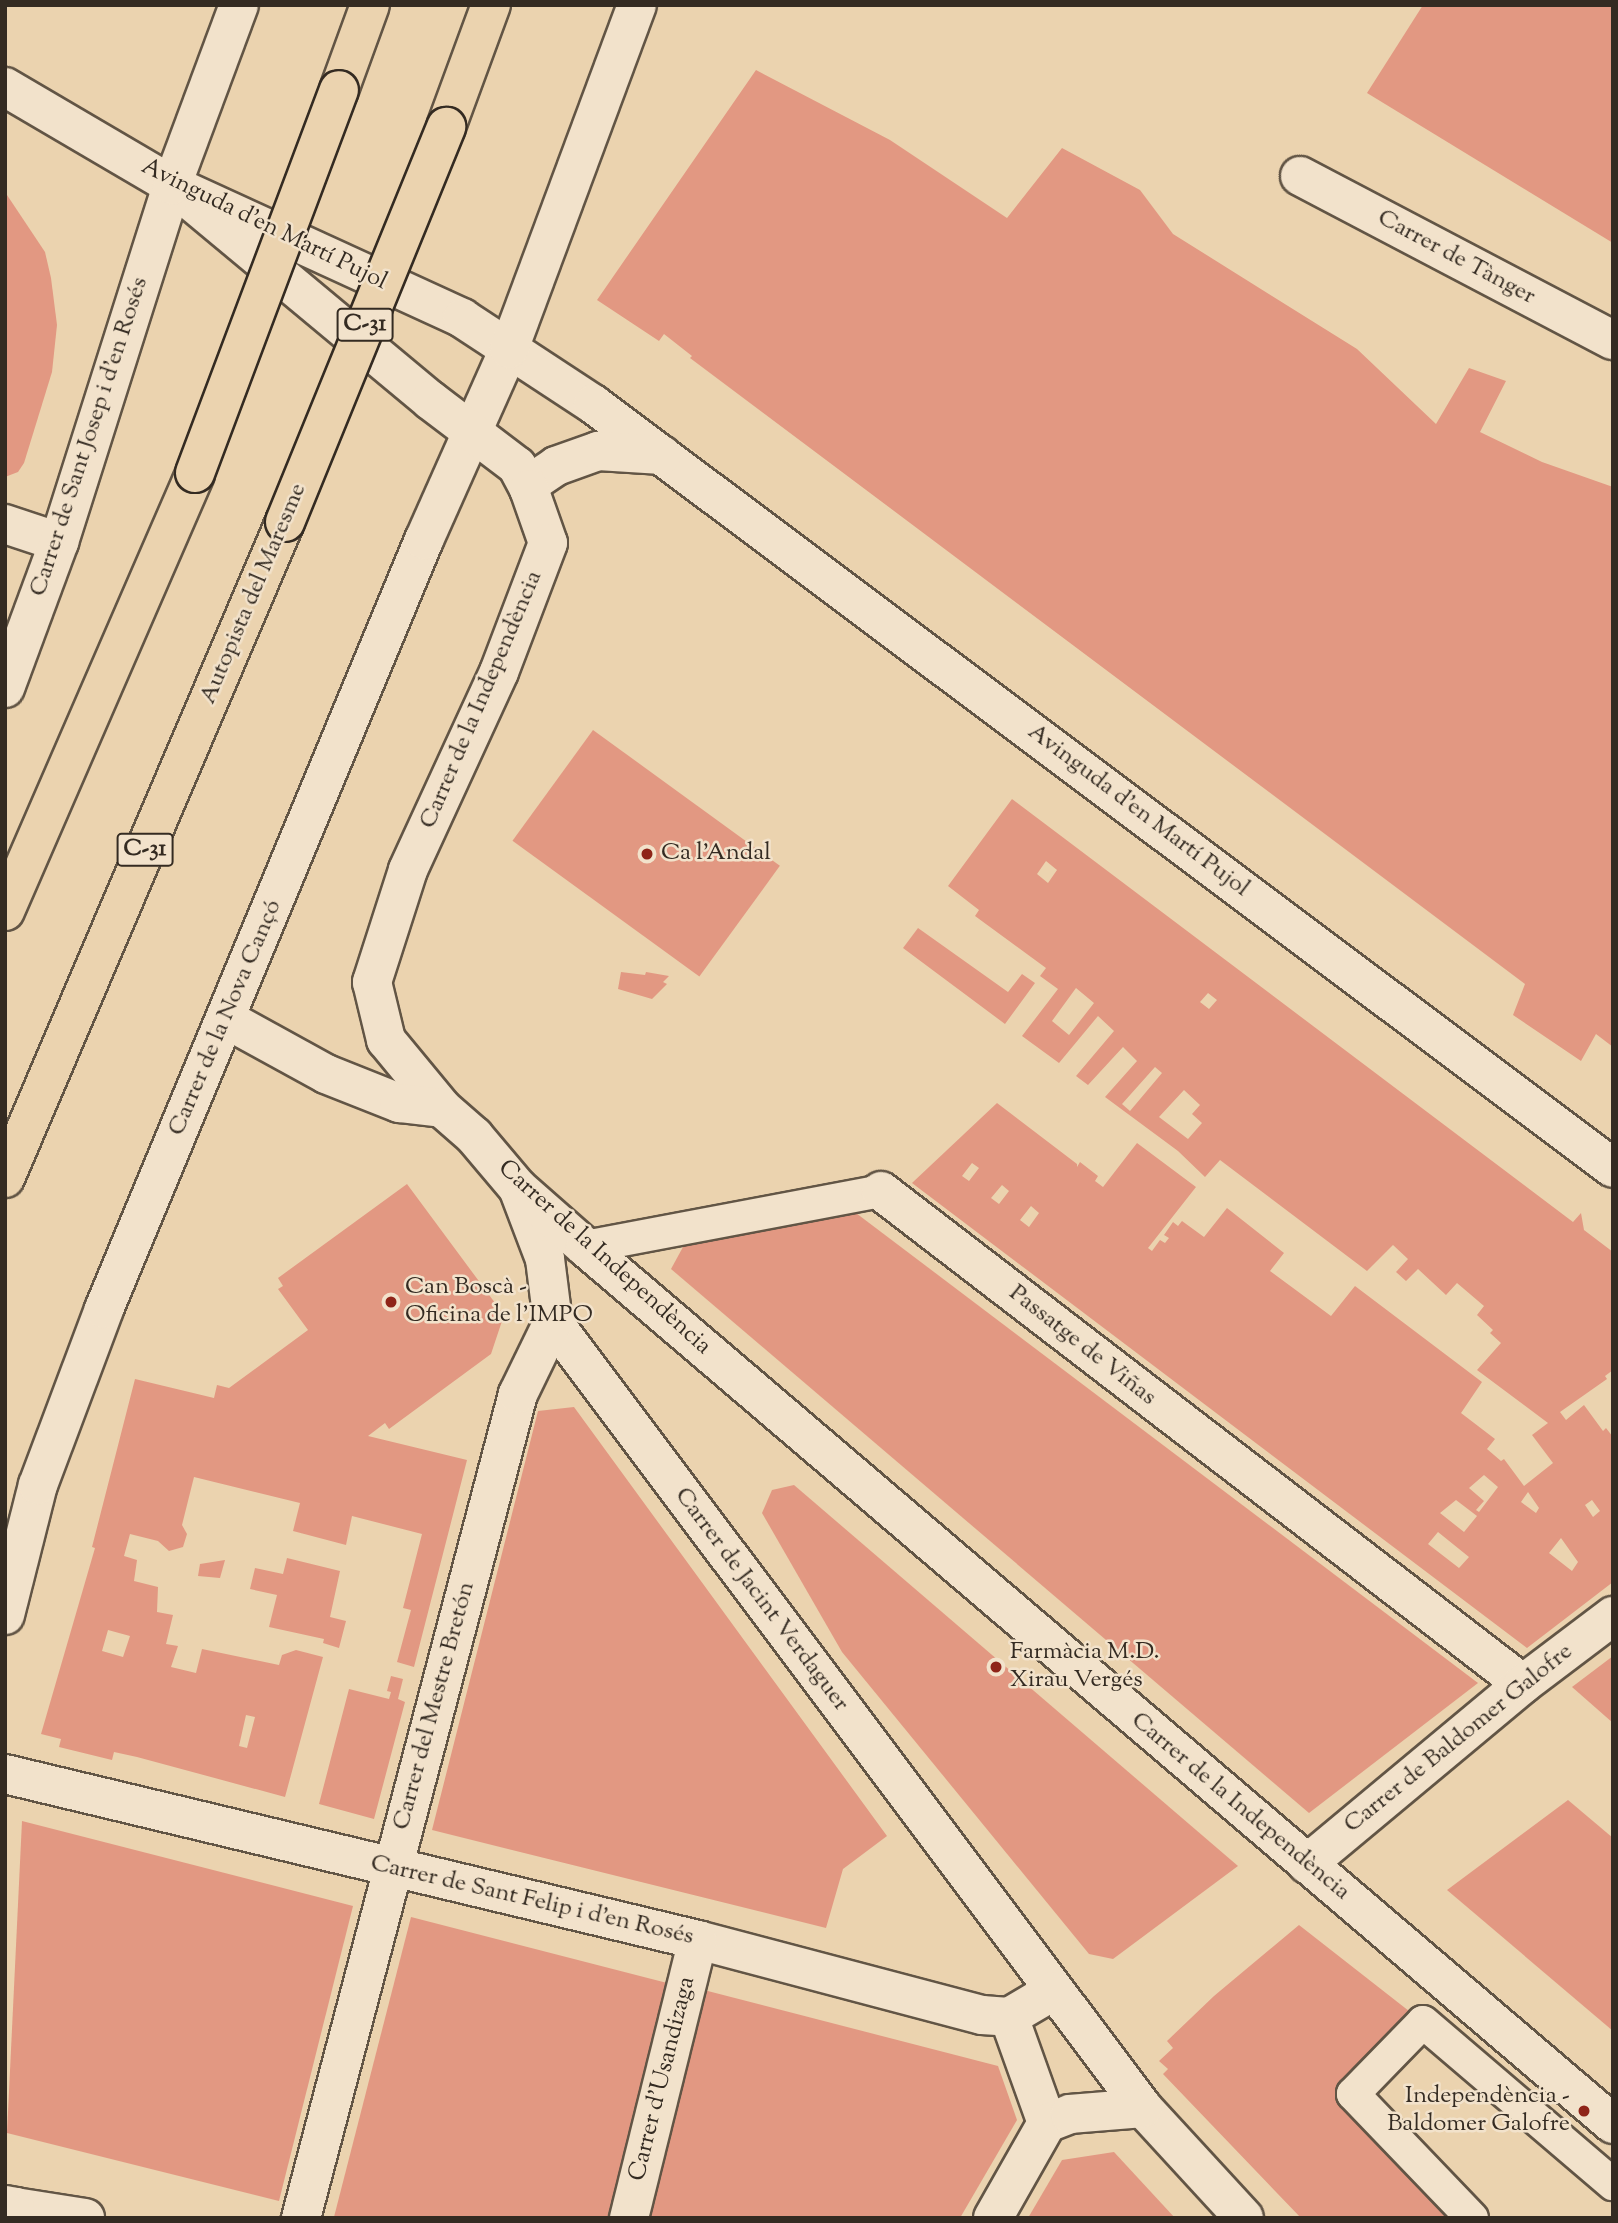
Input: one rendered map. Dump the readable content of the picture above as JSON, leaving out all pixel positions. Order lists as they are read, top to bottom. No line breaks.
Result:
{"streets":{"highway":["C-31","Autopista del Maresme"],"street":["Avinguda d'en Martí Pujol","Carrer de Tànger","Carrer de Sant Josep i d'en Rosés","Carrer de la Independència","Carrer de la Nova Cançó","Passatge de Viñas","Carrer de Jacint Verdaguer","Carrer del Mestre Bretón","Carrer de Baldomer Galofre","Carrer de Sant Felip i d'en Rosés","Carrer d'Usandizaga"]},"crossings":[["Avinguda d'en Martí Pujol","Carrer de Sant Josep i d'en Rosés"],["Avinguda d'en Martí Pujol","Carrer de la Independència"],["Avinguda d'en Martí Pujol","Carrer de la Nova Cançó"],["Carrer de Sant Josep i d'en Rosés","Carrer de la Independència"],["Carrer de la Independència","Carrer de la Nova Cançó"],["Carrer de la Independència","Passatge de Viñas"],["Carrer de la Independència","Carrer de Jacint Verdaguer"],["Carrer de la Independència","Carrer de Baldomer Galofre"],["Passatge de Viñas","Carrer de Baldomer Galofre"],["Carrer de Jacint Verdaguer","Carrer del Mestre Bretón"],["Carrer del Mestre Bretón","Carrer de Sant Felip i d'en Rosés"],["Carrer de Sant Felip i d'en Rosés","Carrer d'Usandizaga"]],"places":["Ca l'Andal","Can Boscà - Oficina de l'IMPO","Farmàcia M.D. Xirau Vergés","Independència - Baldomer Galofre"]}
